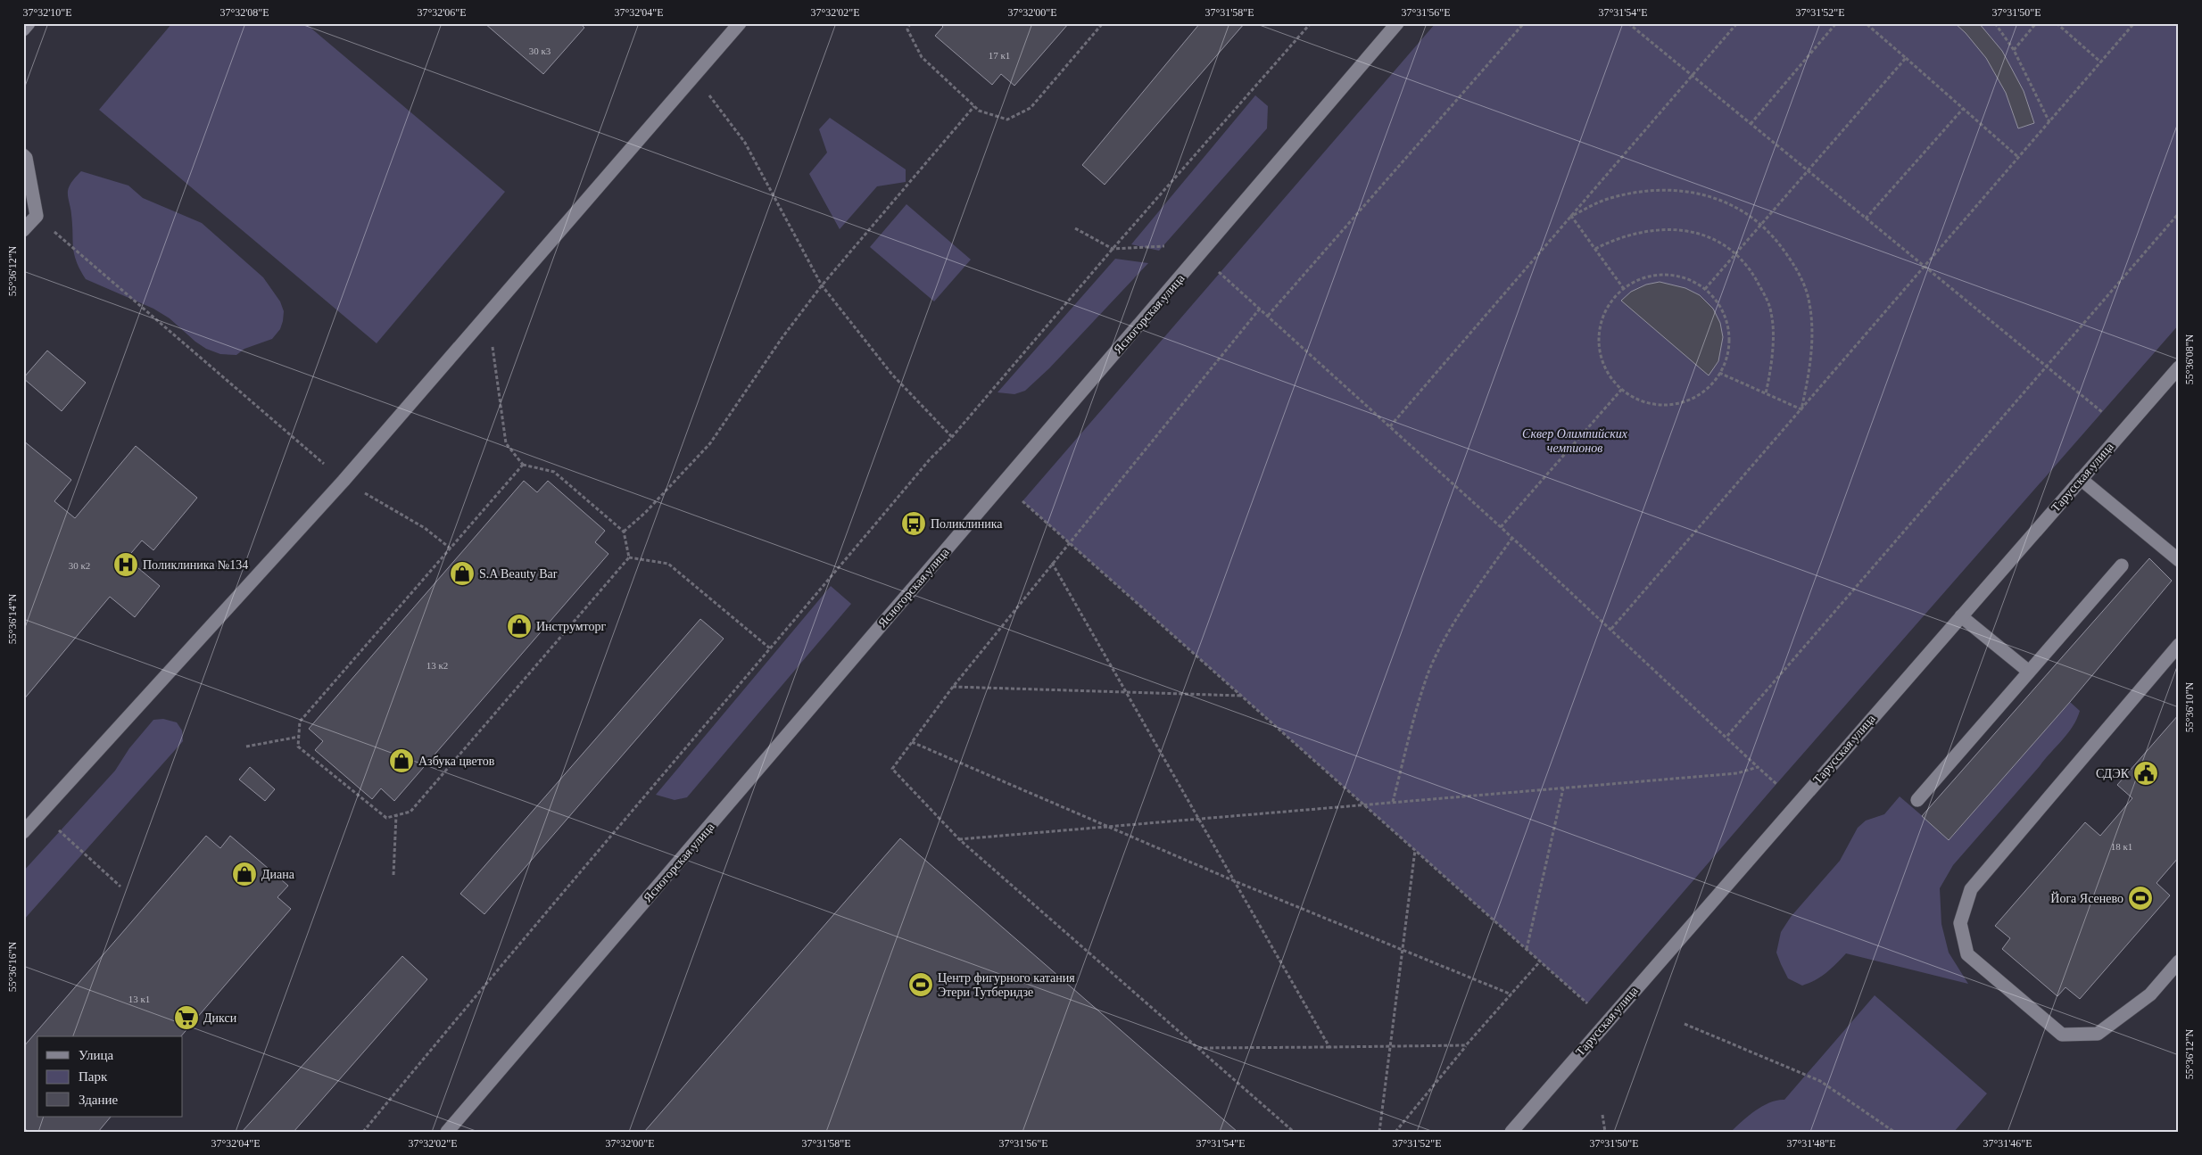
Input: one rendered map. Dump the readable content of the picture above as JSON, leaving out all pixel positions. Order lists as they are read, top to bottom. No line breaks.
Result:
{"streets":{"main road":["Ясногорская улица","Тарусская улица"]},"parks":["Сквер Олимпийских чемпионов"],"places":{"bus stop":["Поликлиника"],"hospital":["Поликлиника №134"],"shop":["S.A Beauty Bar","Инструмторг","Азбука цветов","Диана"],"public building":["СДЭК"],"sports":["Йога Ясенево","Центр фигурного катания Этери Тутберидзе"],"supermarket":["Дикси"]},"house_numbers":["30 к3","17 к1","30 к2","13 к2","18 к1","13 к1"],"legend":["Улица","Парк","Здание"],"coordinates":["37°32'10\"E","37°32'08\"E","37°32'06\"E","37°32'04\"E","37°32'02\"E","37°32'00\"E","37°31'58\"E","37°31'56\"E","37°31'54\"E","37°31'52\"E","37°31'50\"E","55°36'12\"N","55°36'08\"N","55°36'14\"N","55°36'10\"N","55°36'16\"N","37°31'48\"E","37°31'46\"E"]}
